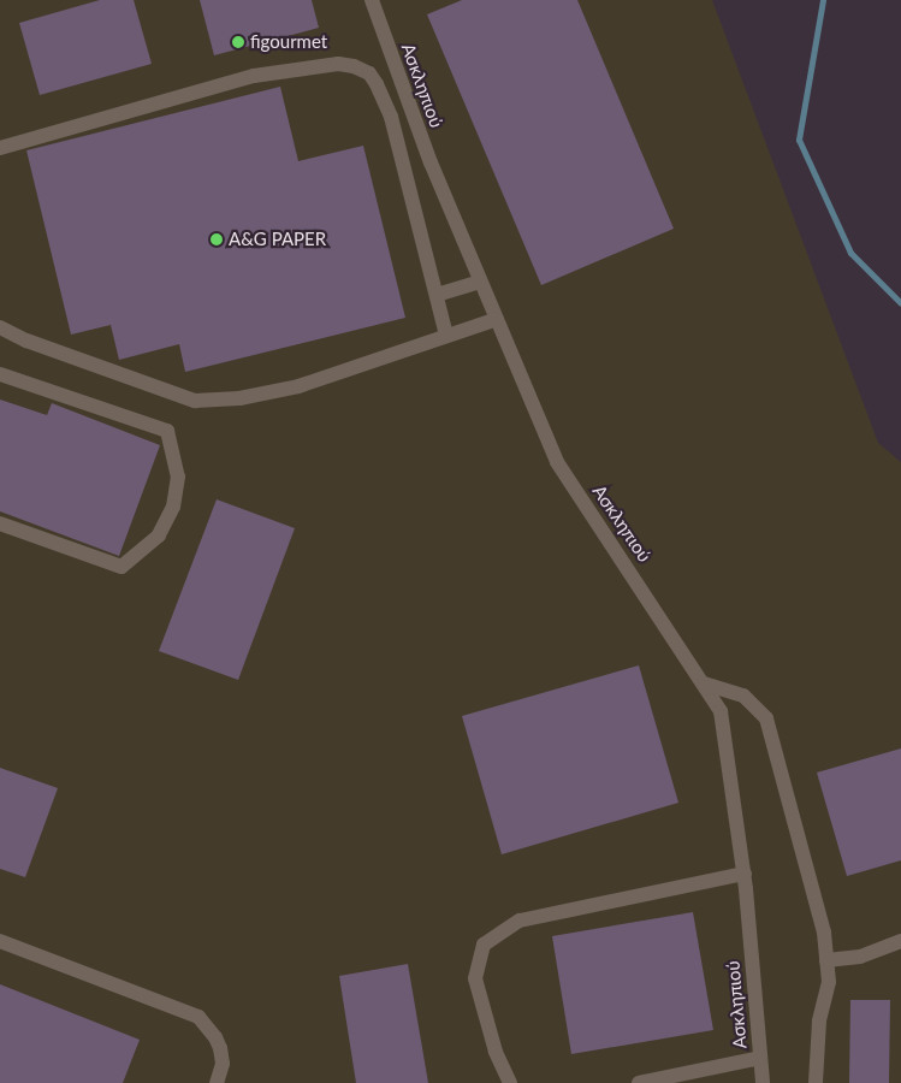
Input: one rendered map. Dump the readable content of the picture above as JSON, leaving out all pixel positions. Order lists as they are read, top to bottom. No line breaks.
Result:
{"streets":{"street":["Ασκληπιού"]},"places":["figourmet","A&G PAPER"]}
